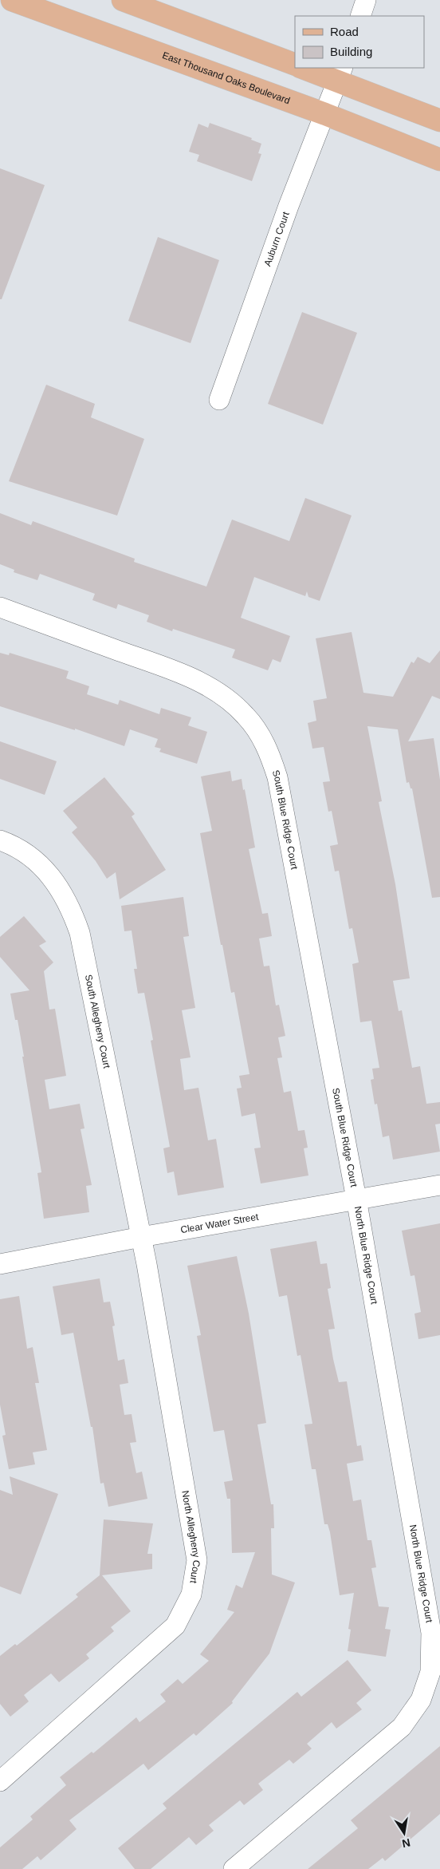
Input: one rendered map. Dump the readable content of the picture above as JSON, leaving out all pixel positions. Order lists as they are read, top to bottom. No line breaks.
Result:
{"streets":{"main road":["East Thousand Oaks Boulevard"],"street":["Auburn Court","South Blue Ridge Court","South Allegheny Court","Clear Water Street","North Blue Ridge Court","North Allegheny Court"]},"crossings":[["East Thousand Oaks Boulevard","Auburn Court"],["South Blue Ridge Court","Clear Water Street"],["South Blue Ridge Court","North Blue Ridge Court"],["South Allegheny Court","Clear Water Street"],["South Allegheny Court","North Allegheny Court"],["Clear Water Street","North Blue Ridge Court"],["Clear Water Street","North Allegheny Court"]],"legend":["Road","Building"],"north":"bottom"}
